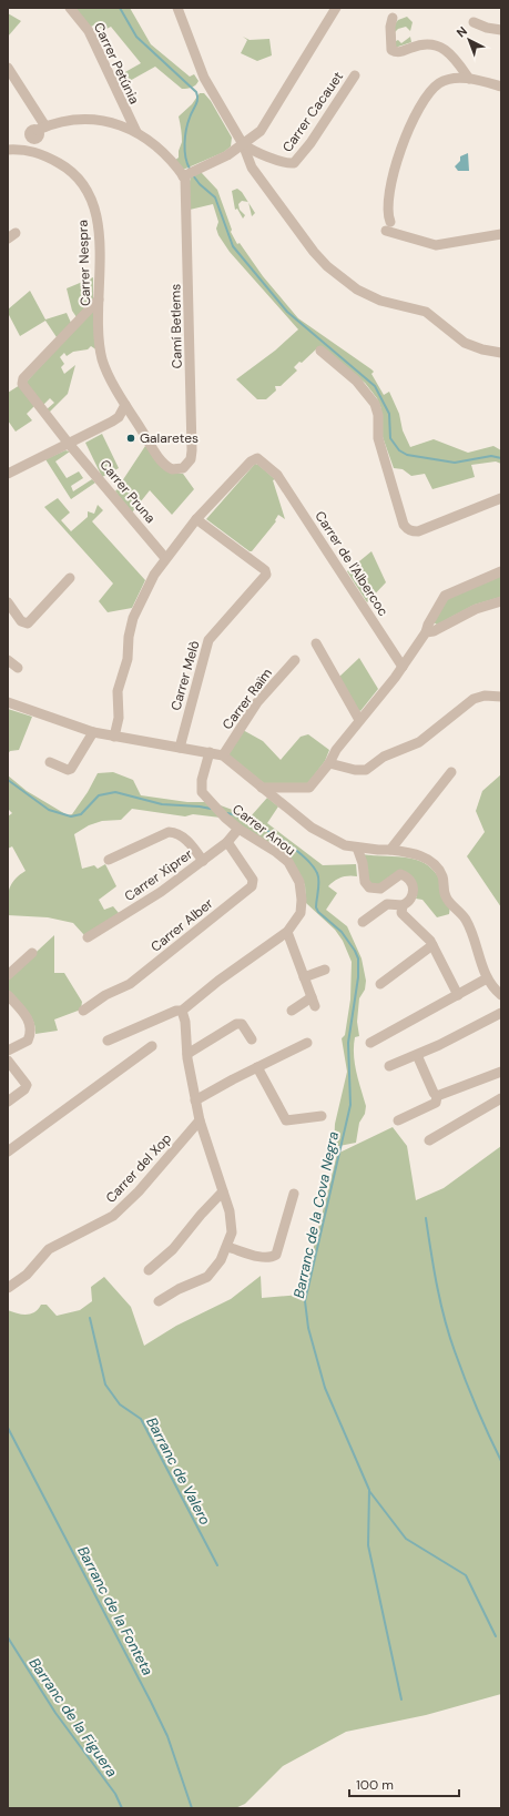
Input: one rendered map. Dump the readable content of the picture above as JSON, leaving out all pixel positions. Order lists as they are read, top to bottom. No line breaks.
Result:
{"streets":{"street":["Carrer Petúnia","Carrer Cacauet","Carrer Nespra","Camí Betlems","Carrer Pruna","Carrer de l'Albercoc","Carrer Melò","Carrer Raïm","Carrer Anou","Carrer Xiprer","Carrer Alber","Carrer del Xop"]},"crossings":[["Carrer Nespra","Camí Betlems"],["Carrer Nespra","Carrer Pruna"],["Carrer de l'Albercoc","Carrer Melò"],["Carrer Anou","Carrer Xiprer"],["Carrer Xiprer","Carrer Alber"]],"water":["Barranc de la Cova Negra","Barranc de Valero","Barranc de la Fonteta","Barranc de la Figuera"],"places":["Galaretes"],"scale_bar":"100 m","north":"top left"}
